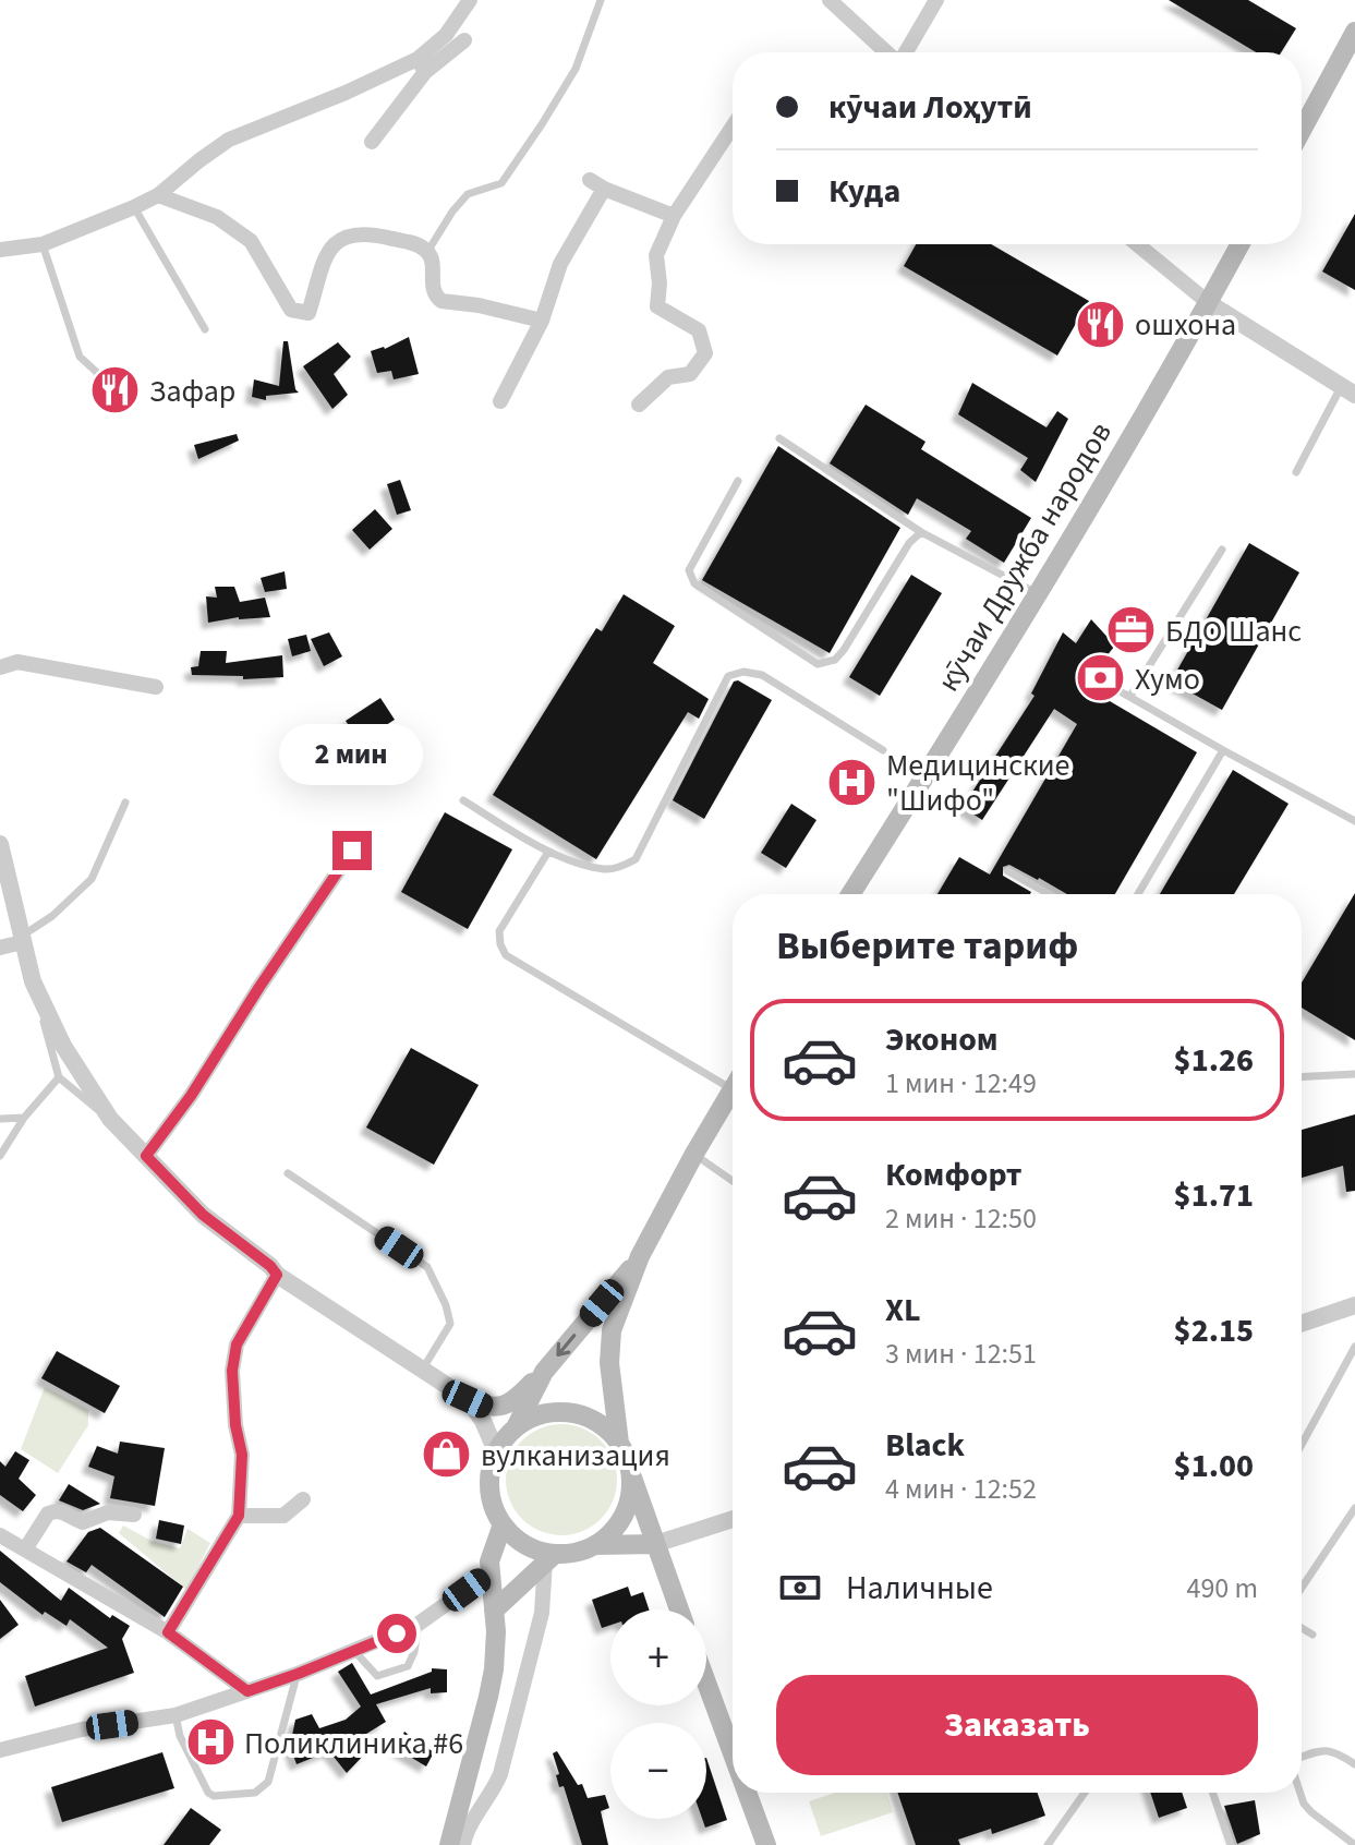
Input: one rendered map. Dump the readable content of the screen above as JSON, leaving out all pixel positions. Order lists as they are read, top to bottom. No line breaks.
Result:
{"streets":{"main road":["кӯчаи Дружба народов"]},"places":{"restaurant":["ошхона","Зафар"],"office":["БДО Шанс"],"bank":["Хумо"],"hospital":["Медицинские \"Шифо\"","Поликлиника #6"],"shop":["вулканизация"]},"page":{"banner":["кӯчаи Лоҳутӣ","Куда"],"bubble":"2 мин","heading":"Выберите тариф","list":[{"name":"Эконом","note":"1 мин · 12:49","value":"$1.26"},{"name":"Комфорт","note":"2 мин · 12:50","value":"$1.71"},{"name":"XL","note":"3 мин · 12:51","value":"$2.15"},{"name":"Black","note":"4 мин · 12:52","value":"$1.00"}],"pay":["Наличные","490 m"],"map_buttons":["+","−"],"buttons":"Заказать"}}
